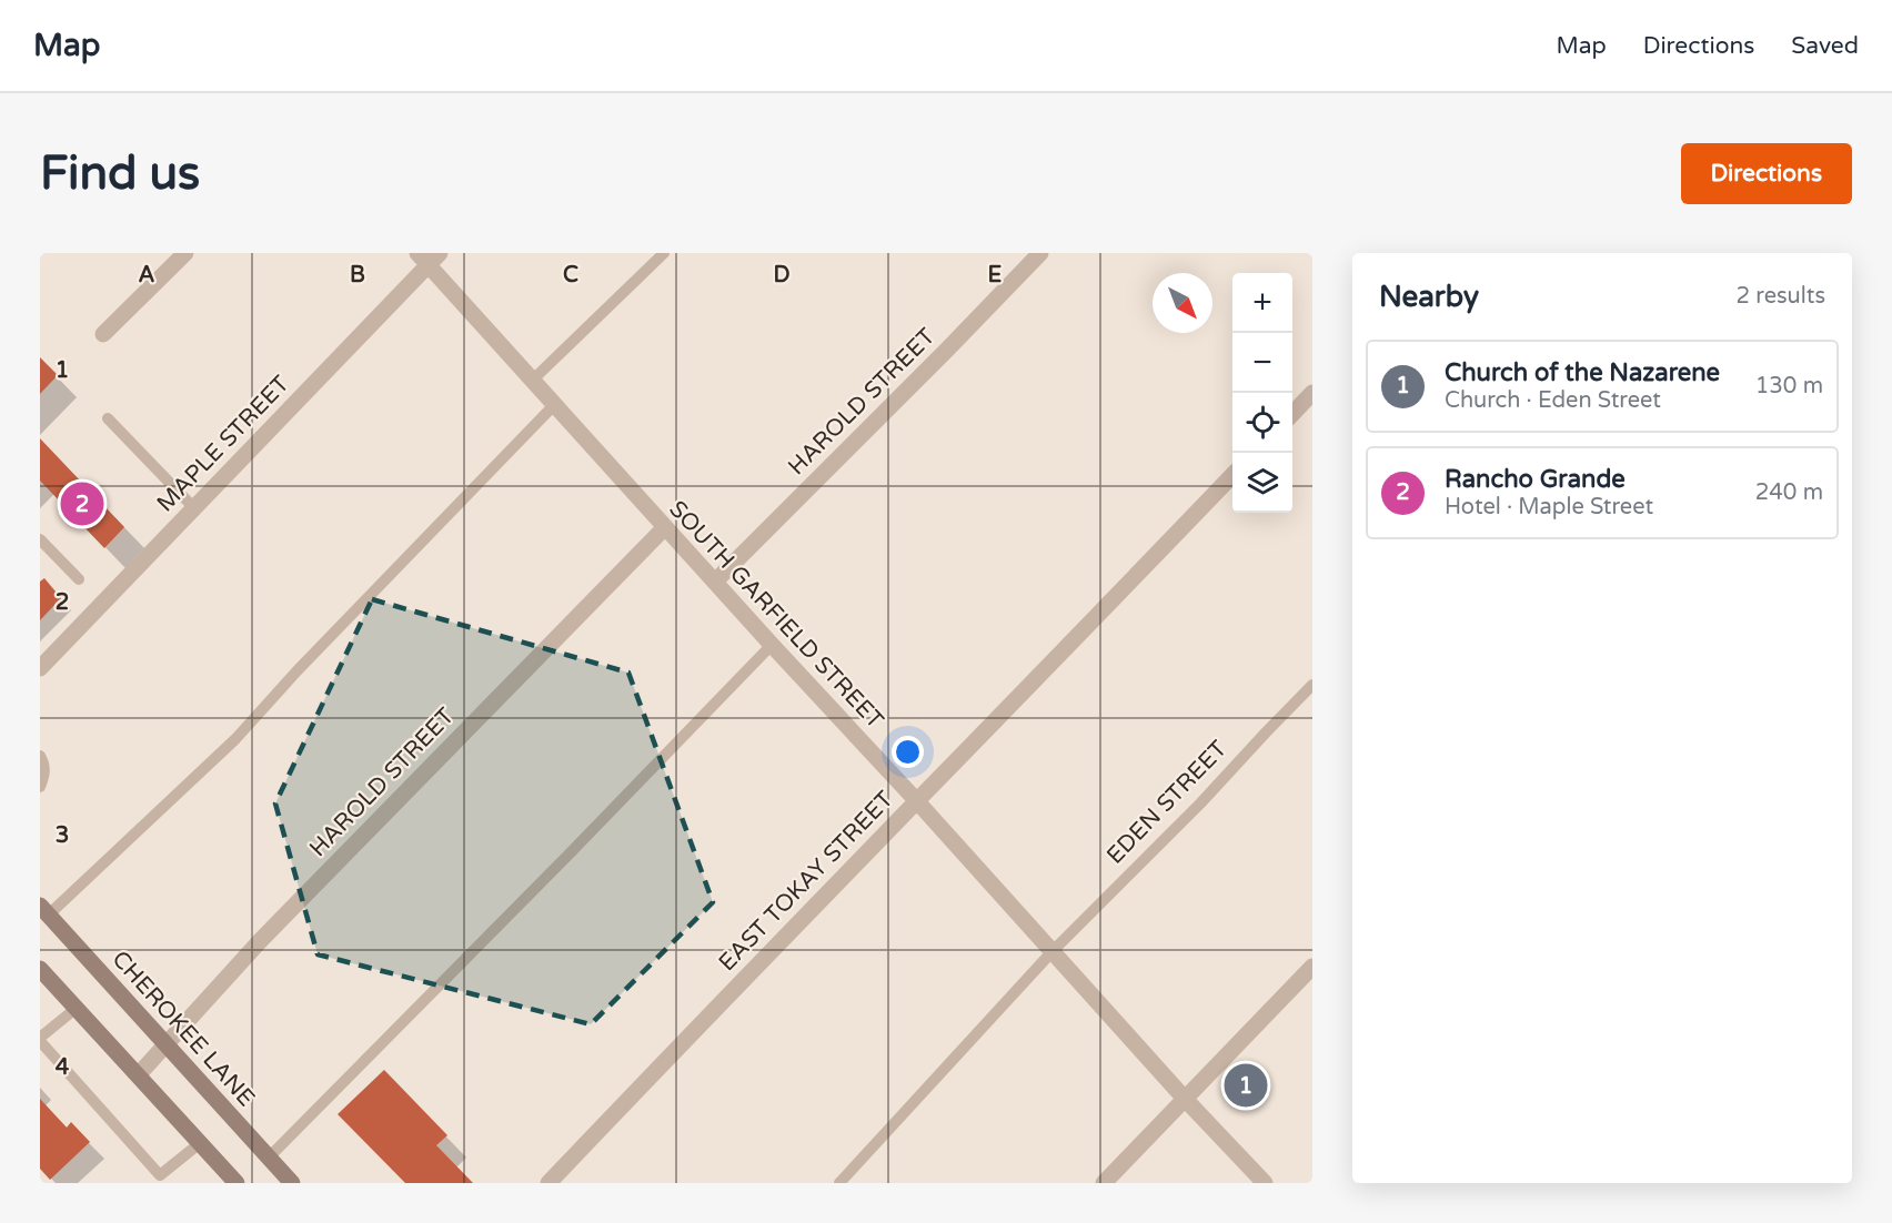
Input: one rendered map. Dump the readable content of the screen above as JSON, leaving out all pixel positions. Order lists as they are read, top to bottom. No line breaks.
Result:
{"streets":{"main road":["CHEROKEE LANE"],"street":["HAROLD STREET","MAPLE STREET","SOUTH GARFIELD STREET","EAST TOKAY STREET"],"lane":["EDEN STREET"]},"crossings":[["HAROLD STREET","SOUTH GARFIELD STREET"],["HAROLD STREET","CHEROKEE LANE"],["MAPLE STREET","SOUTH GARFIELD STREET"],["SOUTH GARFIELD STREET","EDEN STREET"],["SOUTH GARFIELD STREET","EAST TOKAY STREET"]],"north":"bottom right","page":{"header":"Map","nav":["Map","Directions","Saved"],"buttons":"Directions","title":"Find us","heading":["Nearby","2 results"],"map_buttons":["+","−"],"list":[{"mark":"1","name":"Church of the Nazarene","note":"Church · Eden Street","value":"130 m"},{"mark":"2","name":"Rancho Grande","note":"Hotel · Maple Street","value":"240 m"}],"pins":["2","1"]},"grid":{"columns":["A","B","C","D","E"],"rows":["1","2","3","4"]}}
